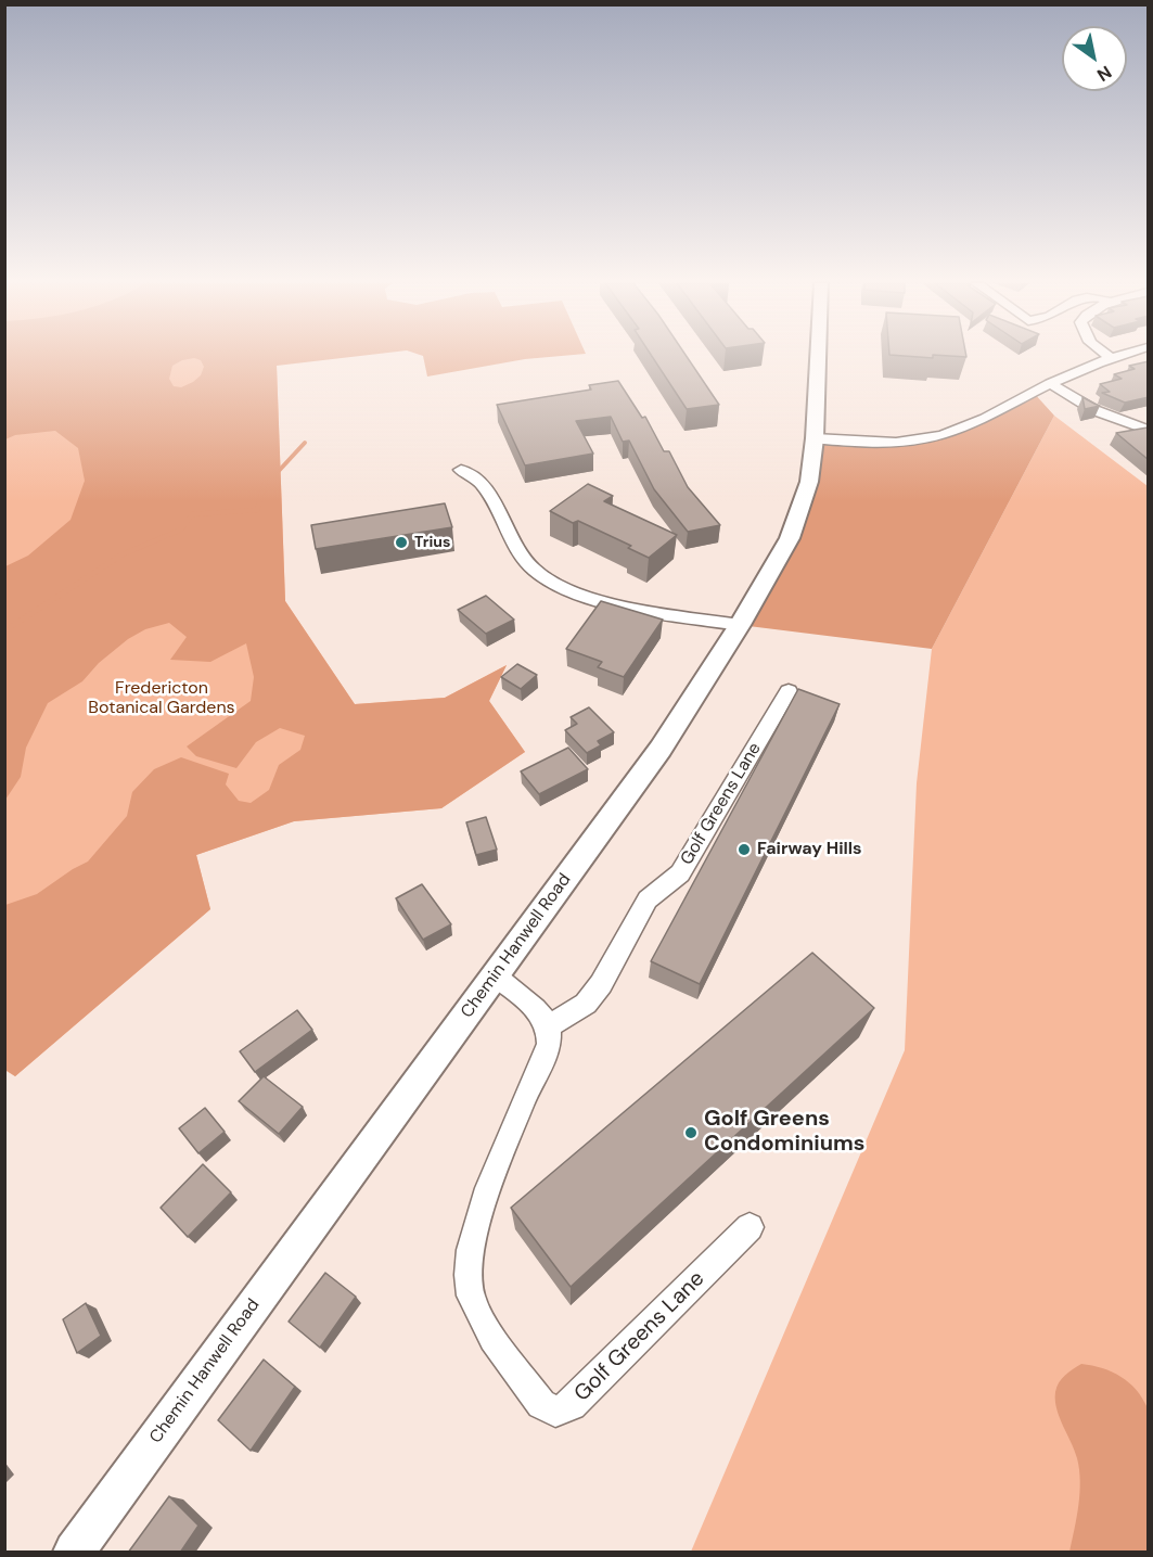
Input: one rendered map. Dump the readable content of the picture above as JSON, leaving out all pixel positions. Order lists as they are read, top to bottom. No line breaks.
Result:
{"streets":{"main road":["Chemin Hanwell Road"],"street":["Golf Greens Lane"]},"parks":["Fredericton Botanical Gardens"],"places":["Trius","Fairway Hills","Golf Greens Condominiums"],"north":"bottom right"}
